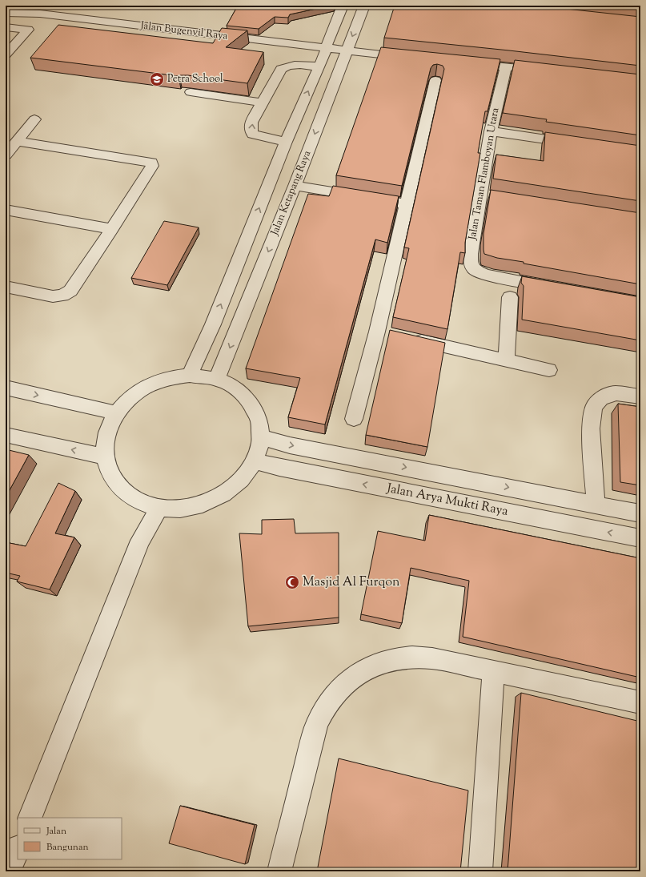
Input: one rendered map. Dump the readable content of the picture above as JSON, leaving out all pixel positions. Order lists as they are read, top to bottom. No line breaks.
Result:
{"streets":{"street":["Jalan Bugenvil Raya","Jalan Taman Flamboyan Utara","Jalan Ketapang Raya","Jalan Arya Mukti Raya"]},"crossings":[["Jalan Bugenvil Raya","Jalan Ketapang Raya"]],"places":{"school or university":["Petra School"],"mosque":["Masjid Al Furqon"]},"legend":["Jalan","Bangunan"]}
